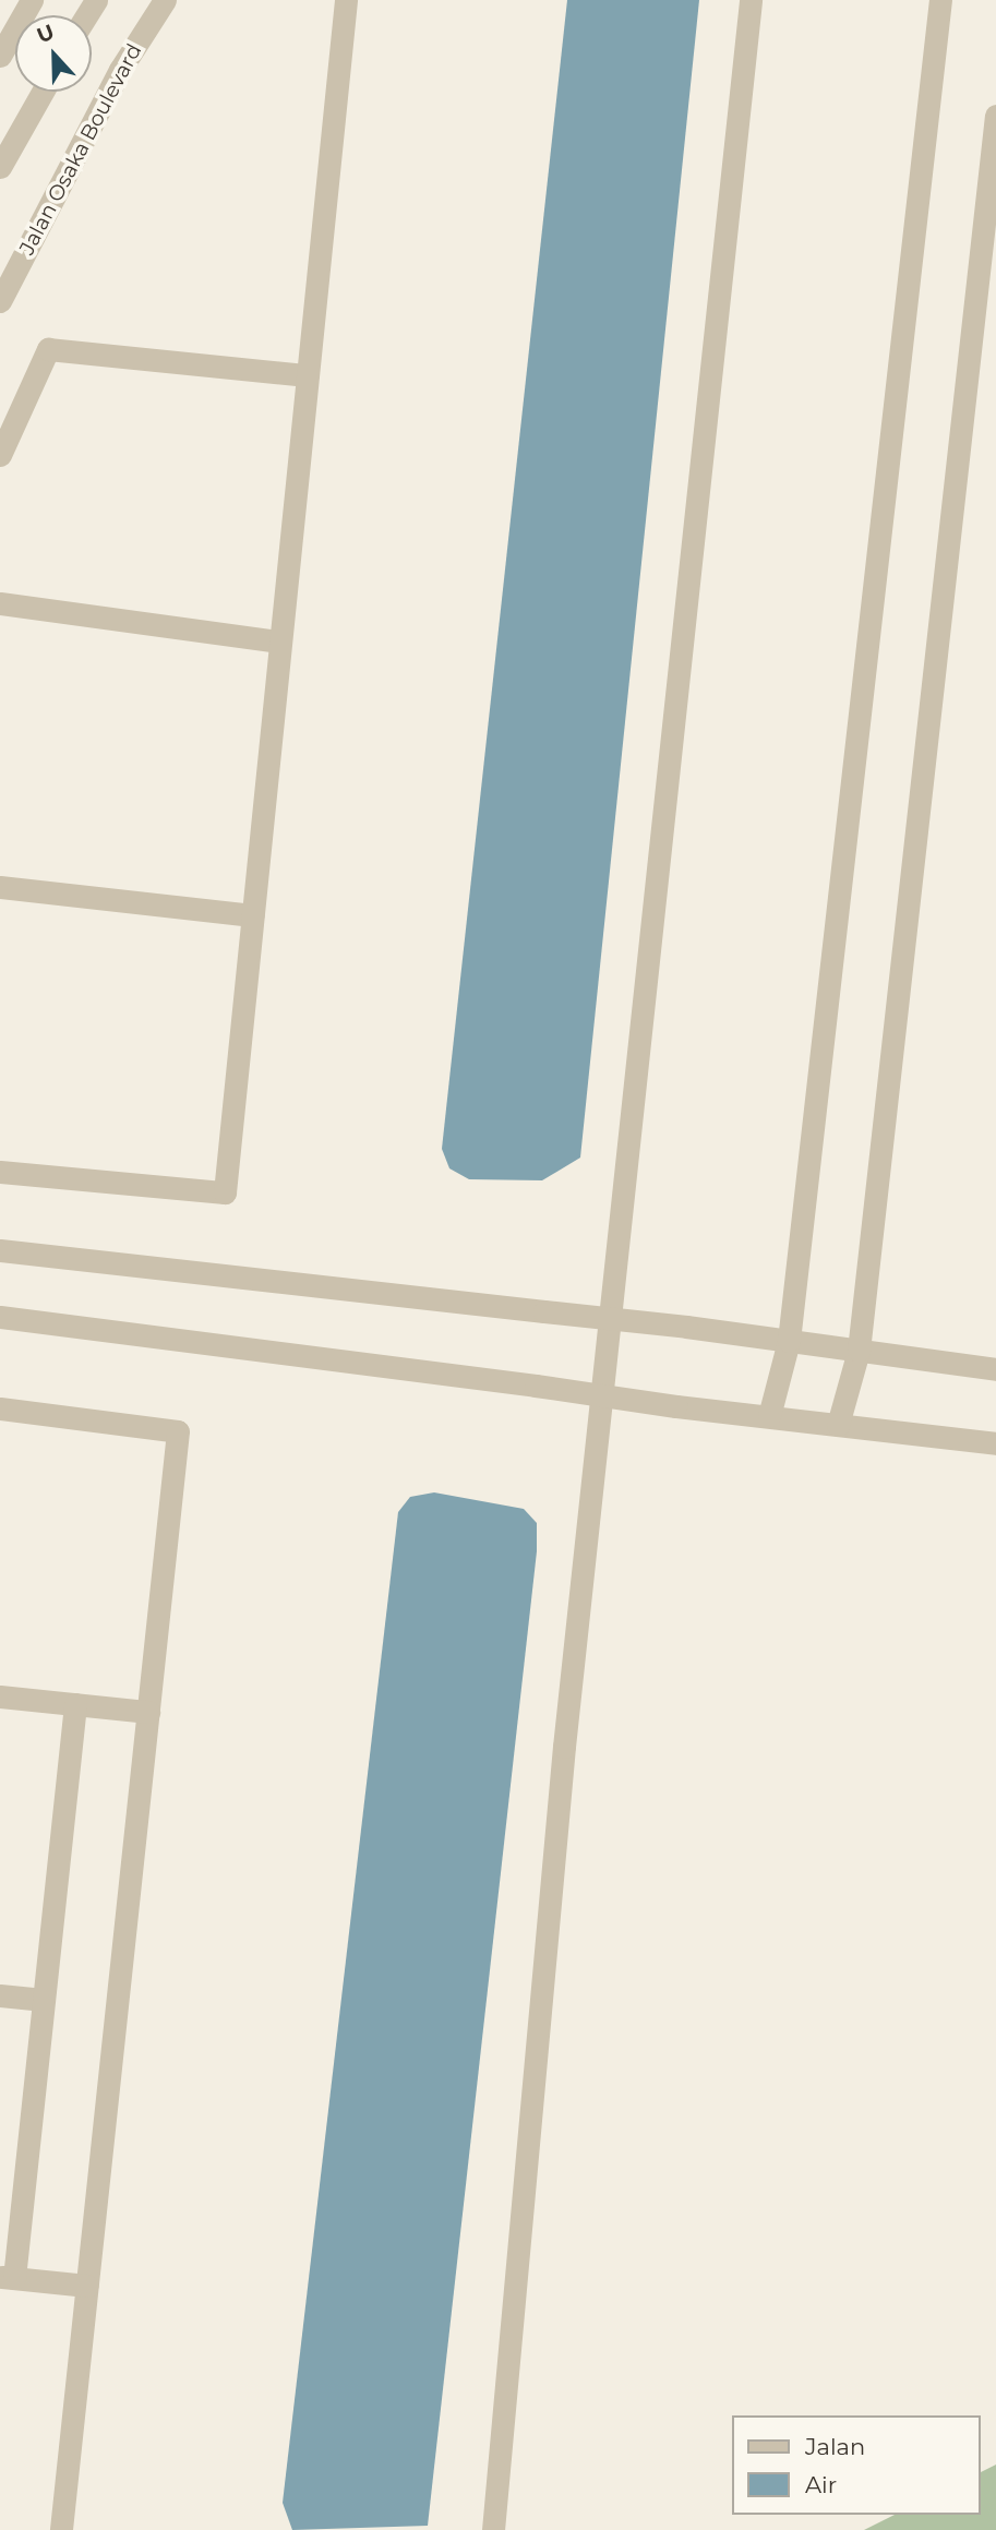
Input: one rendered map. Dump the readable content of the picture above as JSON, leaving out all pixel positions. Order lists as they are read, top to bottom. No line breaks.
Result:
{"streets":{"street":["Jalan Osaka Boulevard"]},"legend":["Jalan","Air"],"north":"top"}
